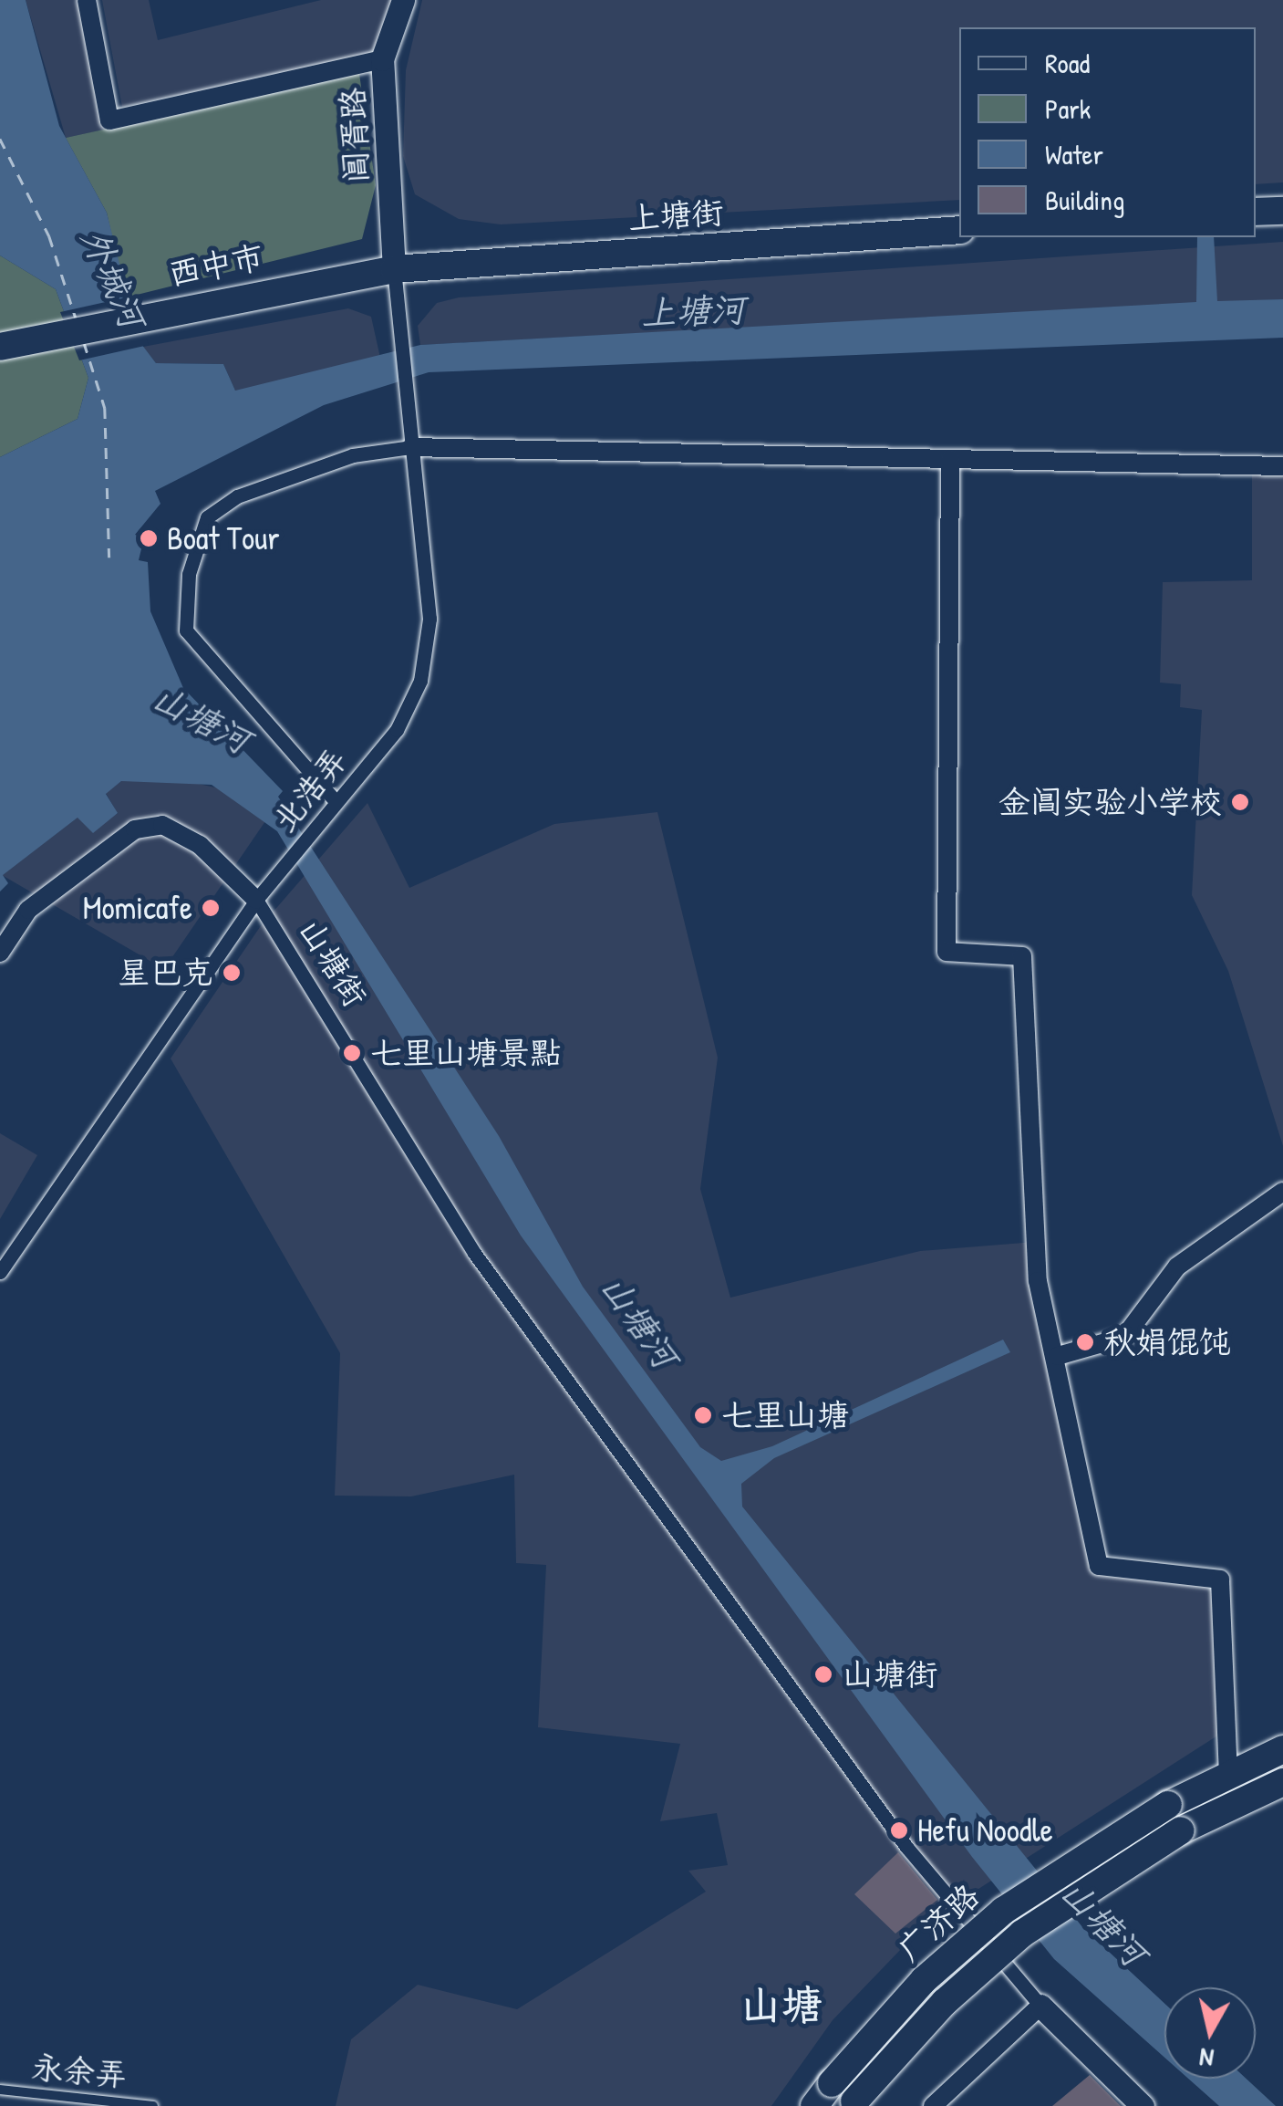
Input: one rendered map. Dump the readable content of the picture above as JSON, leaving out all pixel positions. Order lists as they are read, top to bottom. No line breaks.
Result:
{"streets":{"main road":["上塘街","西中市","广济路"],"street":["阊胥路","北浩弄","山塘街"],"lane":["永余弄"]},"crossings":[["阊胥路","上塘街"],["阊胥路","西中市"],["阊胥路","北浩弄"],["上塘街","西中市"],["上塘街","北浩弄"],["西中市","北浩弄"],["北浩弄","山塘街"]],"districts":["山塘"],"water":["外城河","上塘河","山塘河"],"places":["Boat Tour","金阊实验小学校","Momicafe","星巴克","七里山塘景點","秋娟馄饨","七里山塘","山塘街","Hefu Noodle"],"legend":["Road","Park","Water","Building"],"north":"bottom"}
